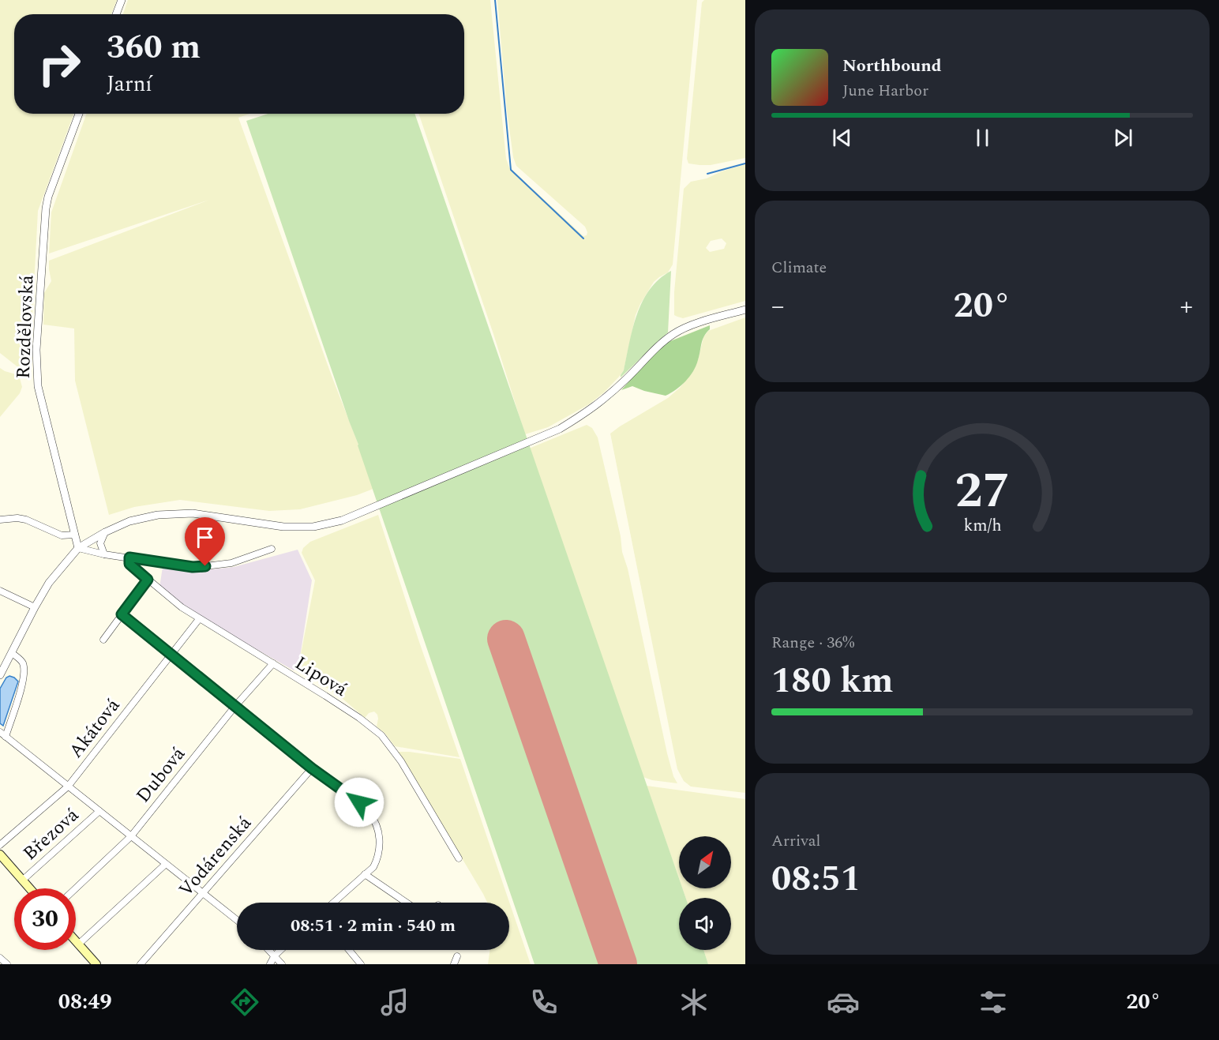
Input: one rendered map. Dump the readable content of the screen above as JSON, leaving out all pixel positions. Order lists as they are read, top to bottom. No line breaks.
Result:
{"streets":{"street":["Rozdělovská","Lipová","Akátová","Dubová","Březová","Vodárenská"]},"crossings":[["Lipová","Akátová"],["Lipová","Dubová"]],"north":"top right","page":{"turn":["360 m","Jarní"],"song":["Northbound","June Harbor"],"tile":["Climate",["Range · 36%","180 km"],["Arrival","08:51"]],"heat":["−","20°","+"],"limit":"30","trip":"08:51 · 2 min · 540 m","tabs":["08:49","20°"],"gauge":["27","km/h"]}}
